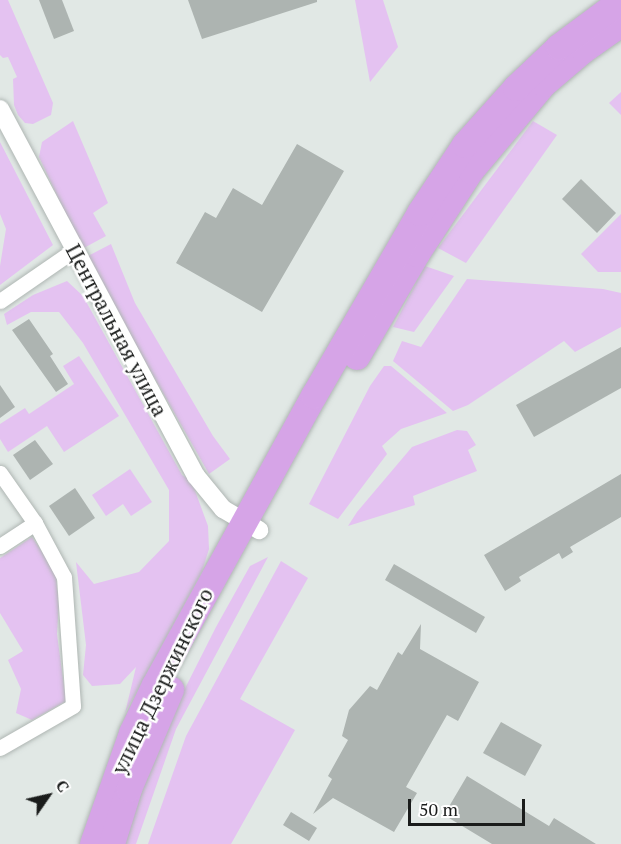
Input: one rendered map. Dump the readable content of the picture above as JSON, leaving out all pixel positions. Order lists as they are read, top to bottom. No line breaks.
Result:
{"streets":{"highway":["улица Дзержинского"],"street":["Центральная улица"]},"crossings":[["Центральная улица","улица Дзержинского"]],"scale_bar":"50 m","north":"top right"}
